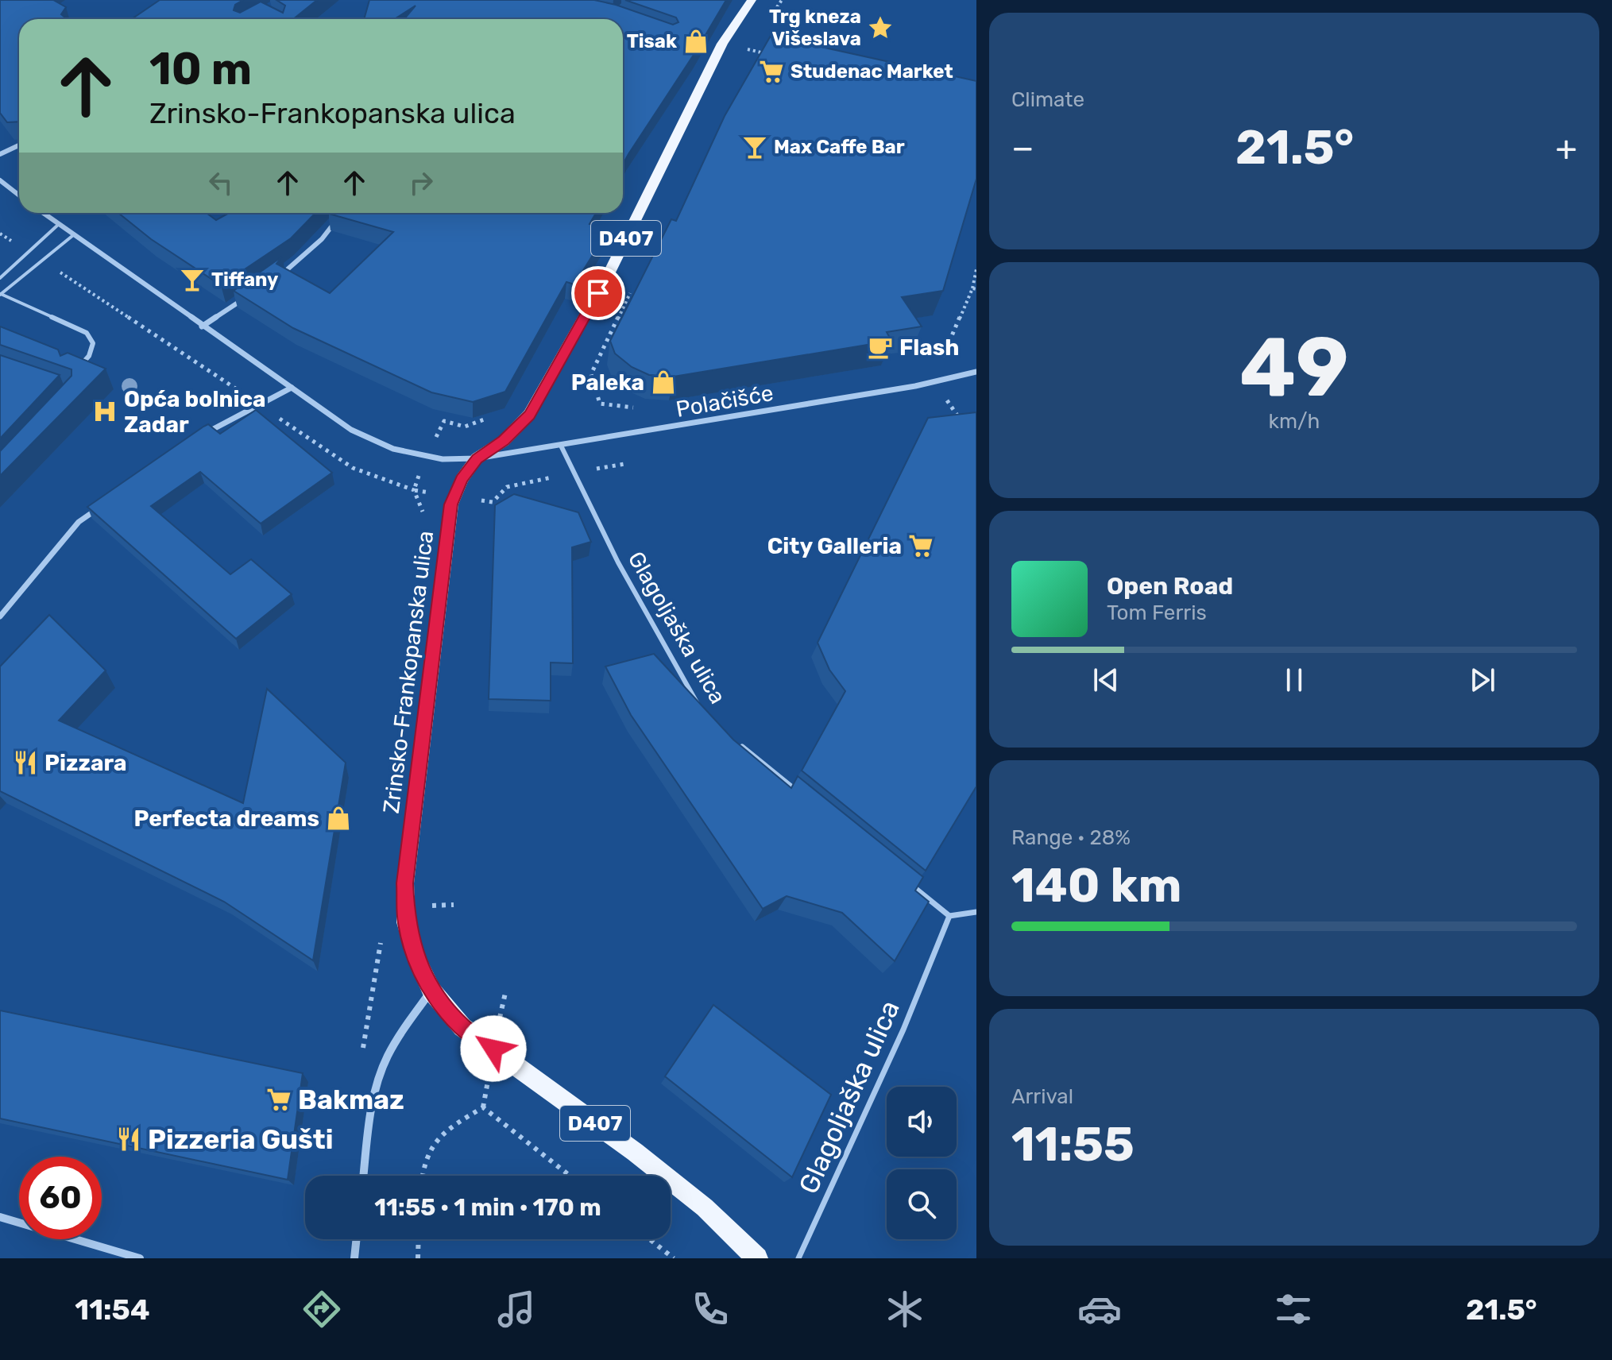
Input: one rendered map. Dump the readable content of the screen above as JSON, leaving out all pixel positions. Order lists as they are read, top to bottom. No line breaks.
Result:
{"streets":{"main road":["D407","Zrinsko-Frankopanska ulica"],"street":["Polačišće"],"lane":["Glagoljaška ulica"]},"crossings":[["D407","Zrinsko-Frankopanska ulica"],["Polačišće","Glagoljaška ulica"],["Polačišće","Zrinsko-Frankopanska ulica"]],"places":{"place":["Trg kneza Višeslava"],"shop":["Tisak","Paleka","Perfecta dreams"],"supermarket":["Studenac Market","City Galleria","Bakmaz"],"bar":["Max Caffe Bar","Tiffany"],"cafe":["Flash"],"hospital":["Opća bolnica Zadar"],"restaurant":["Pizzara","Pizzeria Gušti"]},"page":{"tile":["Climate",["49","km/h"],["Range · 28%","140 km"],["Arrival","11:55"]],"turn":["10 m","Zrinsko-Frankopanska ulica"],"heat":["−","21.5°","+"],"song":["Open Road","Tom Ferris"],"limit":"60","trip":"11:55 · 1 min · 170 m","tabs":["11:54","21.5°"]}}
